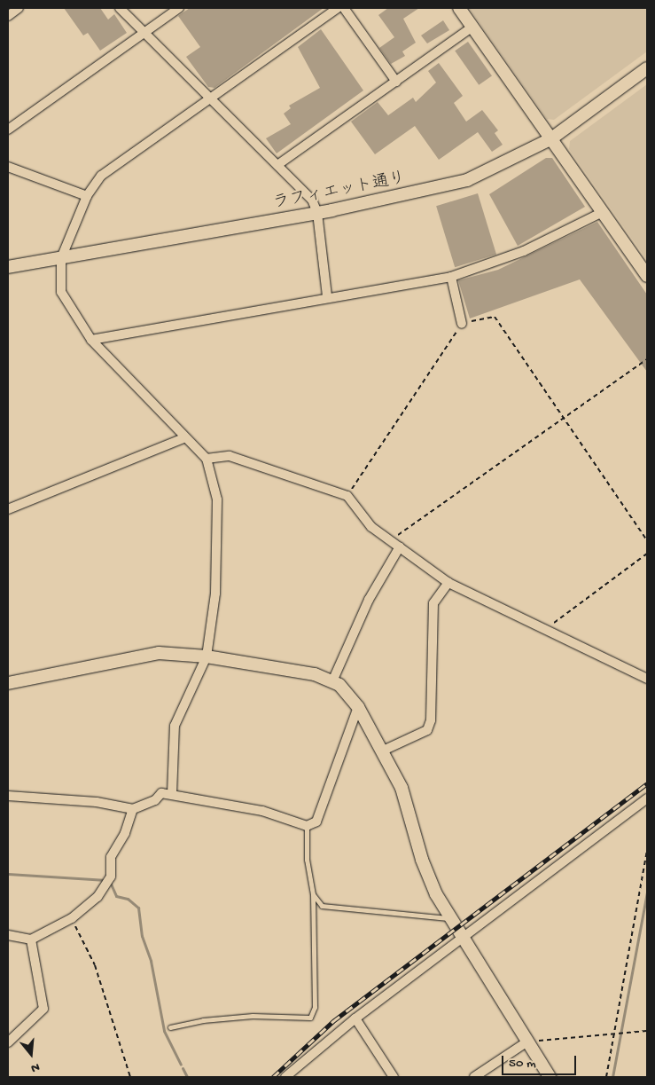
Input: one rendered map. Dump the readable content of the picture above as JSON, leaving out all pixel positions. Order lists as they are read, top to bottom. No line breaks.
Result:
{"streets":{"street":["ラフィエット通り"]},"scale_bar":"50 m","north":"bottom"}
